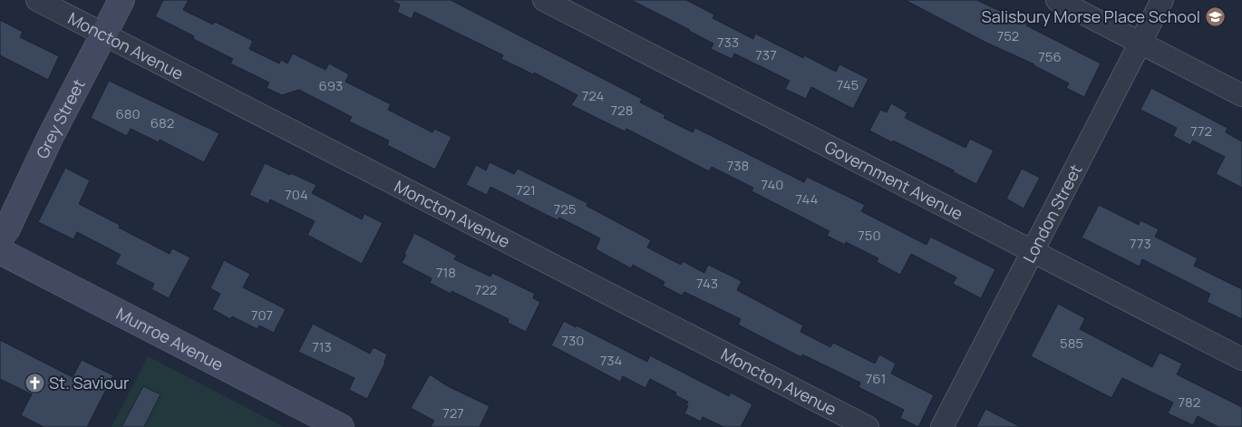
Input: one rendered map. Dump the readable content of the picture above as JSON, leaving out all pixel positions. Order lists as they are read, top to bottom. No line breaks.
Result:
{"streets":{"street":["Moncton Avenue","Grey Street","Government Avenue","London Street","Munroe Avenue"]},"crossings":[["Moncton Avenue","Grey Street"],["Government Avenue","London Street"]],"places":{"school or university":["Salisbury Morse Place School"],"church":["St. Saviour"]},"house_numbers":["752","733","737","756","745","693","724","728","680","682","772","738","740","721","704","744","725","750","773","718","743","722","707","730","585","713","734","761","782","727"]}
